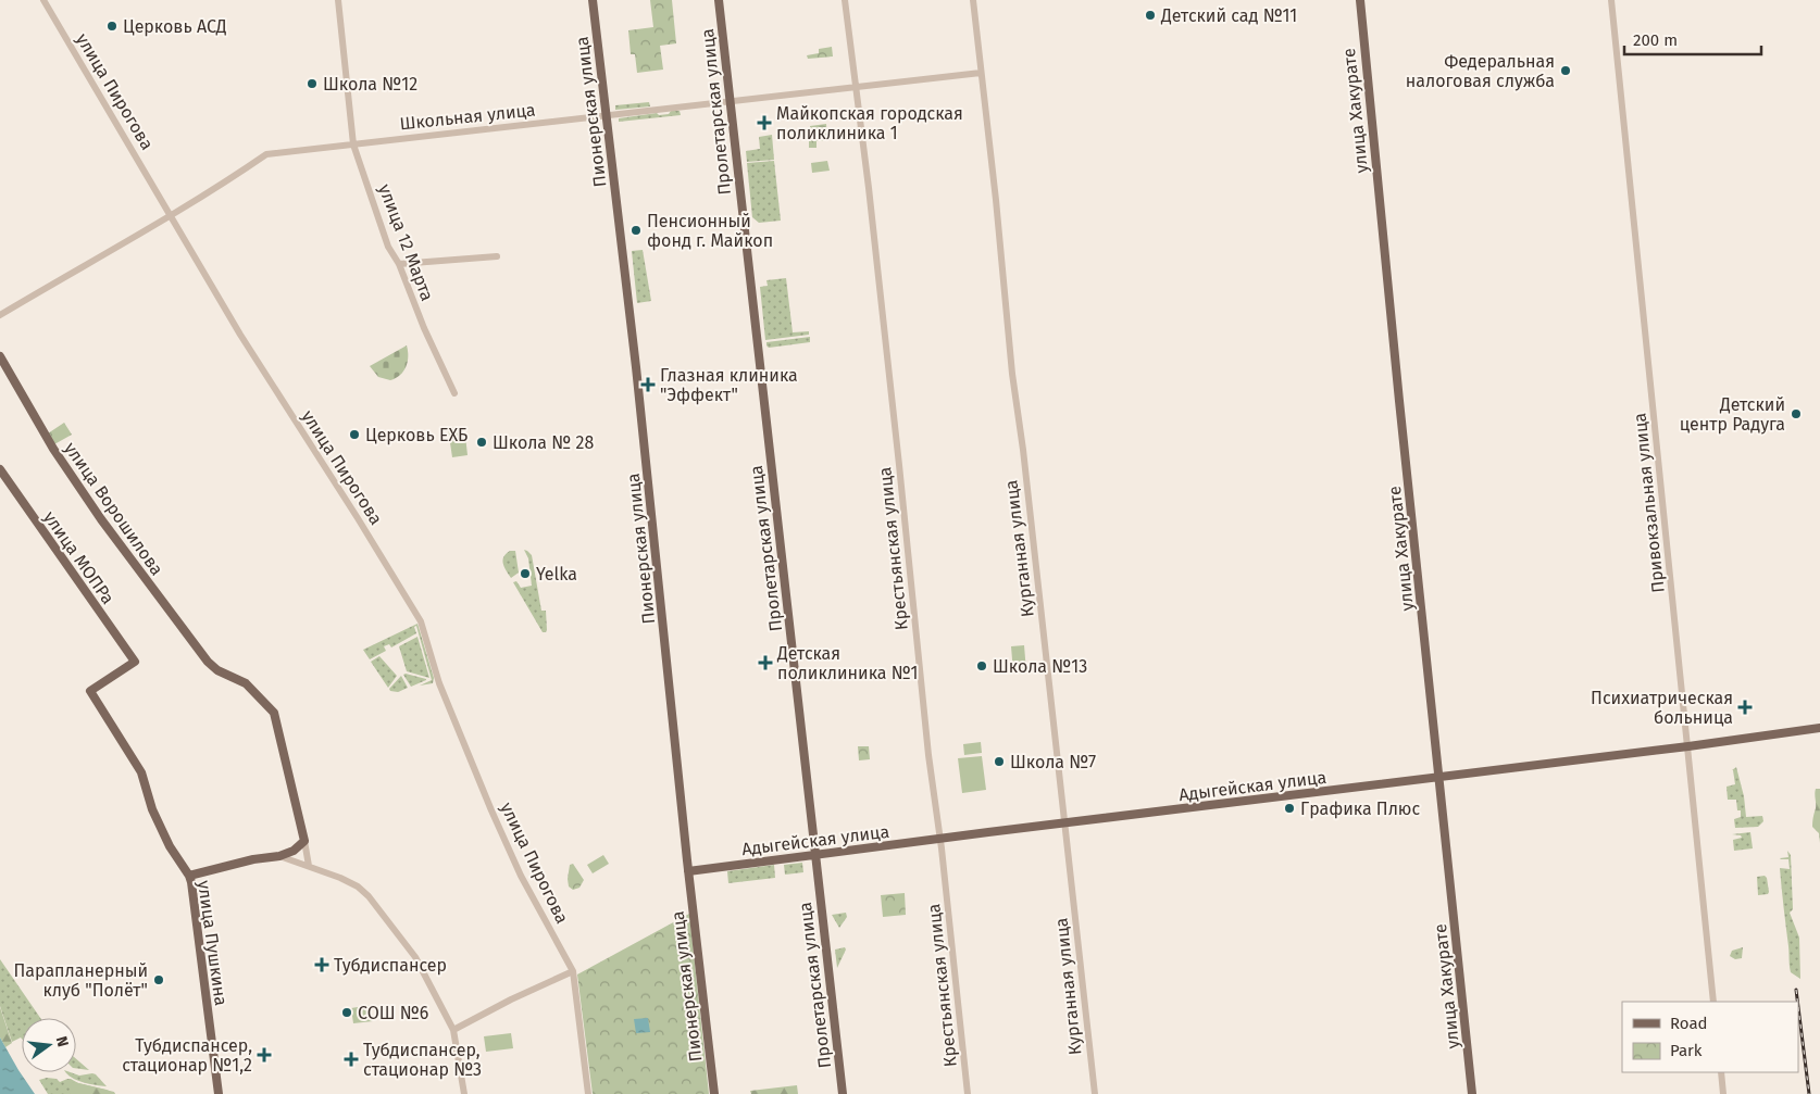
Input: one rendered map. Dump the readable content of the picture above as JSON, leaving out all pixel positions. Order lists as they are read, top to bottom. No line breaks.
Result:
{"streets":{"main road":["улица Хакурате","Пионерская улица","Пролетарская улица","улица Ворошилова","улица МОПРа","Адыгейская улица","улица Пушкина"],"street":["улица Пирогова","Школьная улица","улица 12 Марта","Привокзальная улица","Крестьянская улица","Курганная улица"]},"crossings":[["улица Пирогова","Школьная улица"],["улица Хакурате","Адыгейская улица"],["Пионерская улица","Школьная улица"],["Пионерская улица","Адыгейская улица"],["Пролетарская улица","Школьная улица"],["Пролетарская улица","Адыгейская улица"],["Школьная улица","улица 12 Марта"],["Школьная улица","Крестьянская улица"],["Школьная улица","Курганная улица"],["Привокзальная улица","Адыгейская улица"],["Крестьянская улица","Адыгейская улица"],["Курганная улица","Адыгейская улица"],["улица МОПРа","улица Пушкина"]],"places":{"other":["Детский сад №11","Церковь АСД","Федеральная налоговая служба","Школа №12","Пенсионный фонд г. Майкоп","Детский центр Радуга","Церковь ЕХБ","Школа № 28","Yelka","Школа №13","Школа №7","Графика Плюс","Парапланерный клуб \"Полёт\"","СОШ №6"],"health":["Майкопская городская поликлиника 1","Глазная клиника \"Эффект\"","Детская поликлиника №1","Психиатрическая больница","Тубдиспансер","Тубдиспансер, стационар №1,2","Тубдиспансер, стационар №3"]},"legend":["Road","Park"],"scale_bar":"200 m","north":"right"}
